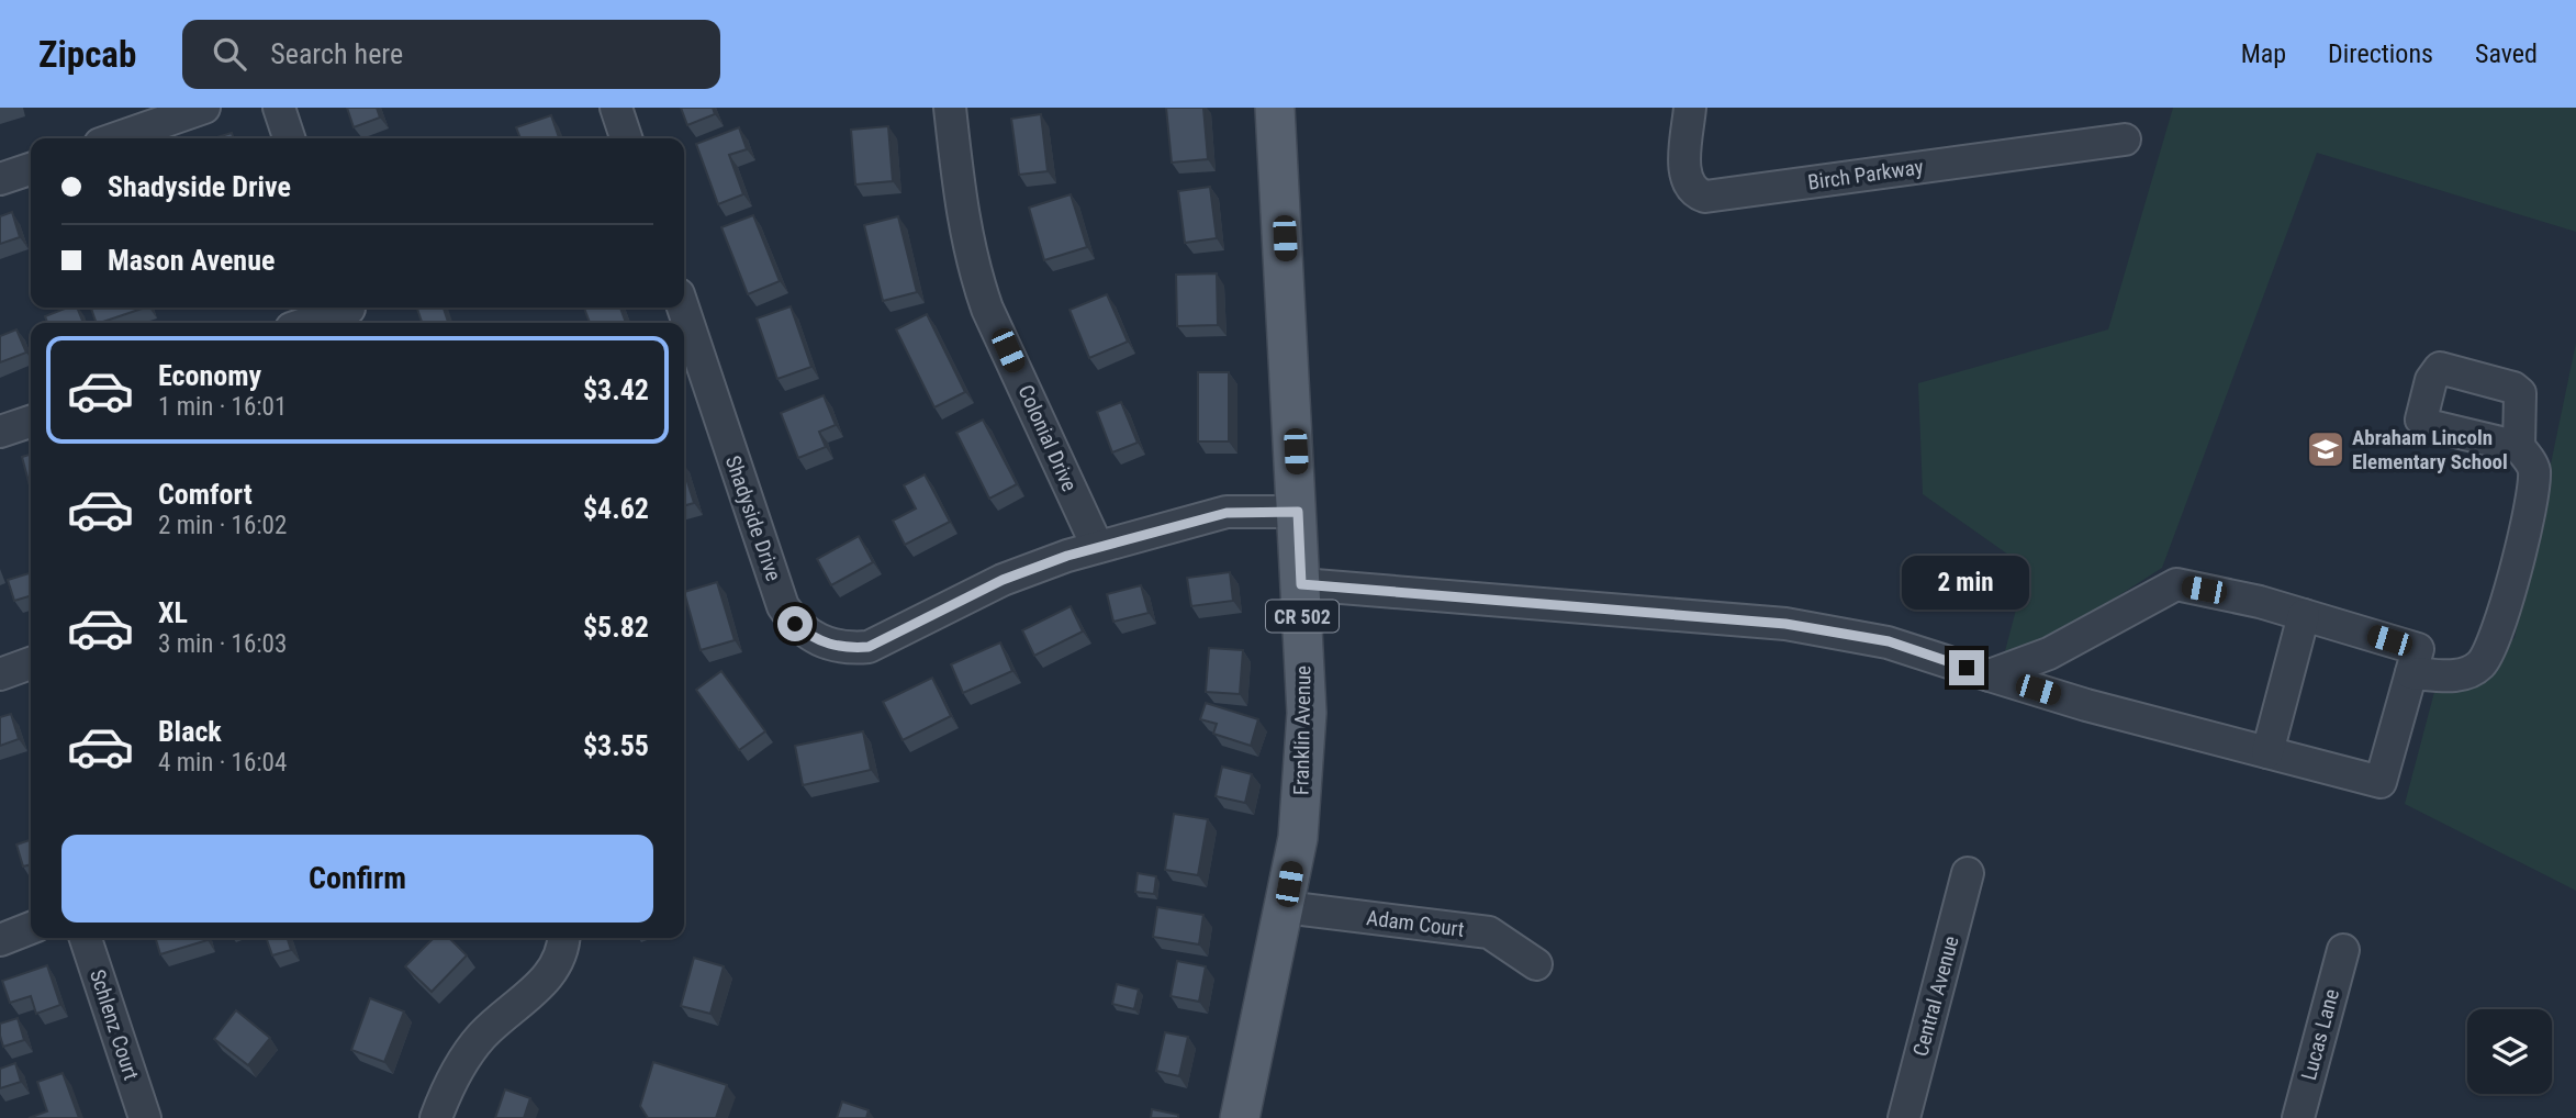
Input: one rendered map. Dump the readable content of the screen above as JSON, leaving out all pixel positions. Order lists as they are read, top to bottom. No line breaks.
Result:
{"streets":{"main road":["CR 502","Franklin Avenue"],"street":["Birch Parkway","Colonial Drive","Shadyside Drive","Adam Court","Central Avenue","Schlenz Court","Lucas Lane"]},"crossings":[["Colonial Drive","Shadyside Drive"],["Shadyside Drive","Franklin Avenue"],["Franklin Avenue","Adam Court"]],"places":{"school or university":["Abraham Lincoln Elementary School"]},"page":{"header":"Zipcab","search":"Search here","nav":["Map","Directions","Saved"],"banner":["Shadyside Drive","Mason Avenue"],"list":[{"name":"Economy","note":"1 min · 16:01","value":"$3.42"},{"name":"Comfort","note":"2 min · 16:02","value":"$4.62"},{"name":"XL","note":"3 min · 16:03","value":"$5.82"},{"name":"Black","note":"4 min · 16:04","value":"$3.55"}],"bubble":"2 min","buttons":"Confirm"}}
